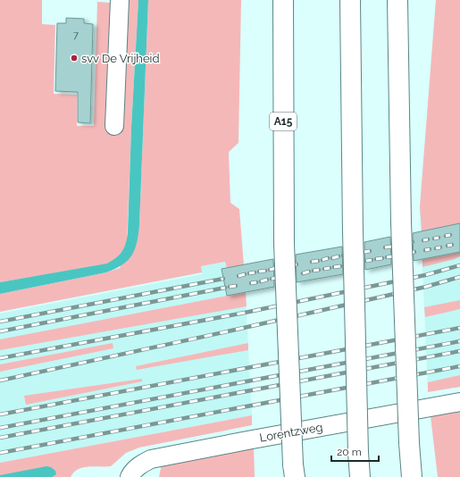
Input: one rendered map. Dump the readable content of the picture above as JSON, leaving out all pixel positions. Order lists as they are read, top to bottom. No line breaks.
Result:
{"streets":{"highway":["A15"],"street":["Lorentzweg"]},"places":["svv De Vrijheid"],"house_numbers":["7"],"scale_bar":"20 m"}
